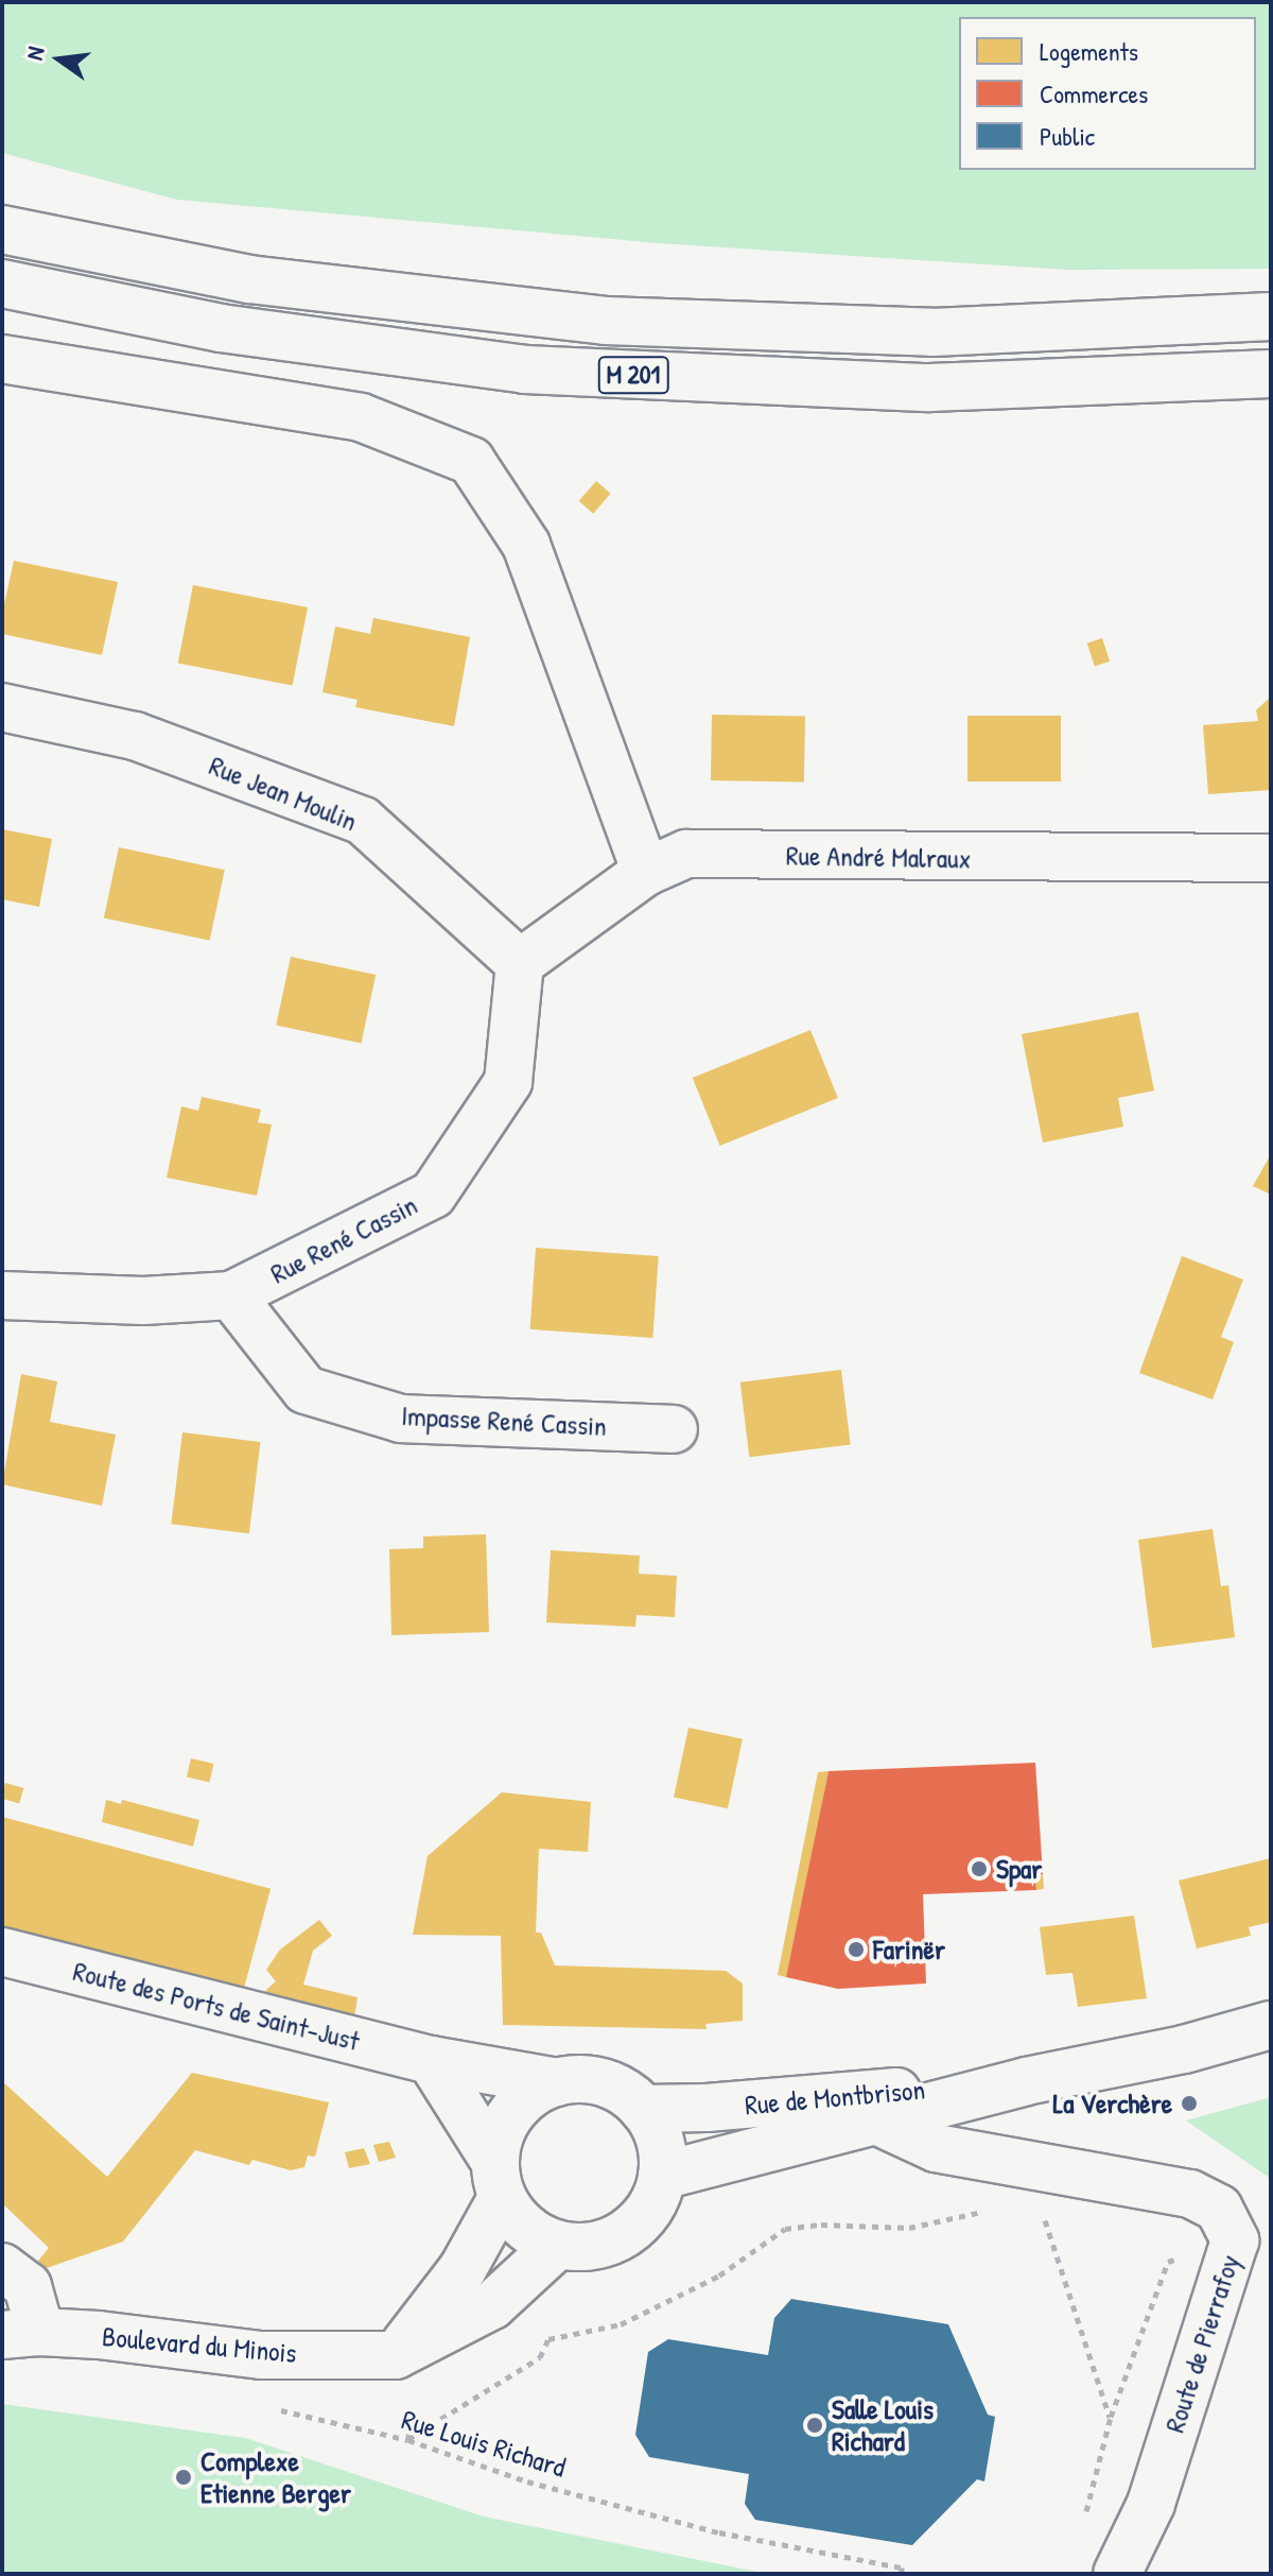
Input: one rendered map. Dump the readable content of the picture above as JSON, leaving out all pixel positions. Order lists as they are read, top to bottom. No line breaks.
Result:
{"streets":{"main road":["M 201","Rue Jean Moulin","Rue André Malraux","Rue René Cassin","Impasse René Cassin","Route des Ports de Saint-Just","Rue de Montbrison","Route de Pierrafoy","Boulevard du Minois"],"path":["Rue Louis Richard"]},"crossings":[["Rue Jean Moulin","Rue André Malraux"],["Rue Jean Moulin","Rue René Cassin"],["Rue André Malraux","Rue René Cassin"],["Rue René Cassin","Impasse René Cassin"],["Route des Ports de Saint-Just","Rue de Montbrison"],["Route des Ports de Saint-Just","Boulevard du Minois"],["Rue de Montbrison","Route de Pierrafoy"],["Rue de Montbrison","Boulevard du Minois"]],"places":["Spar","Farinër","La Verchère","Salle Louis Richard","Complexe Etienne Berger"],"legend":["Logements","Commerces","Public"],"north":"left"}
